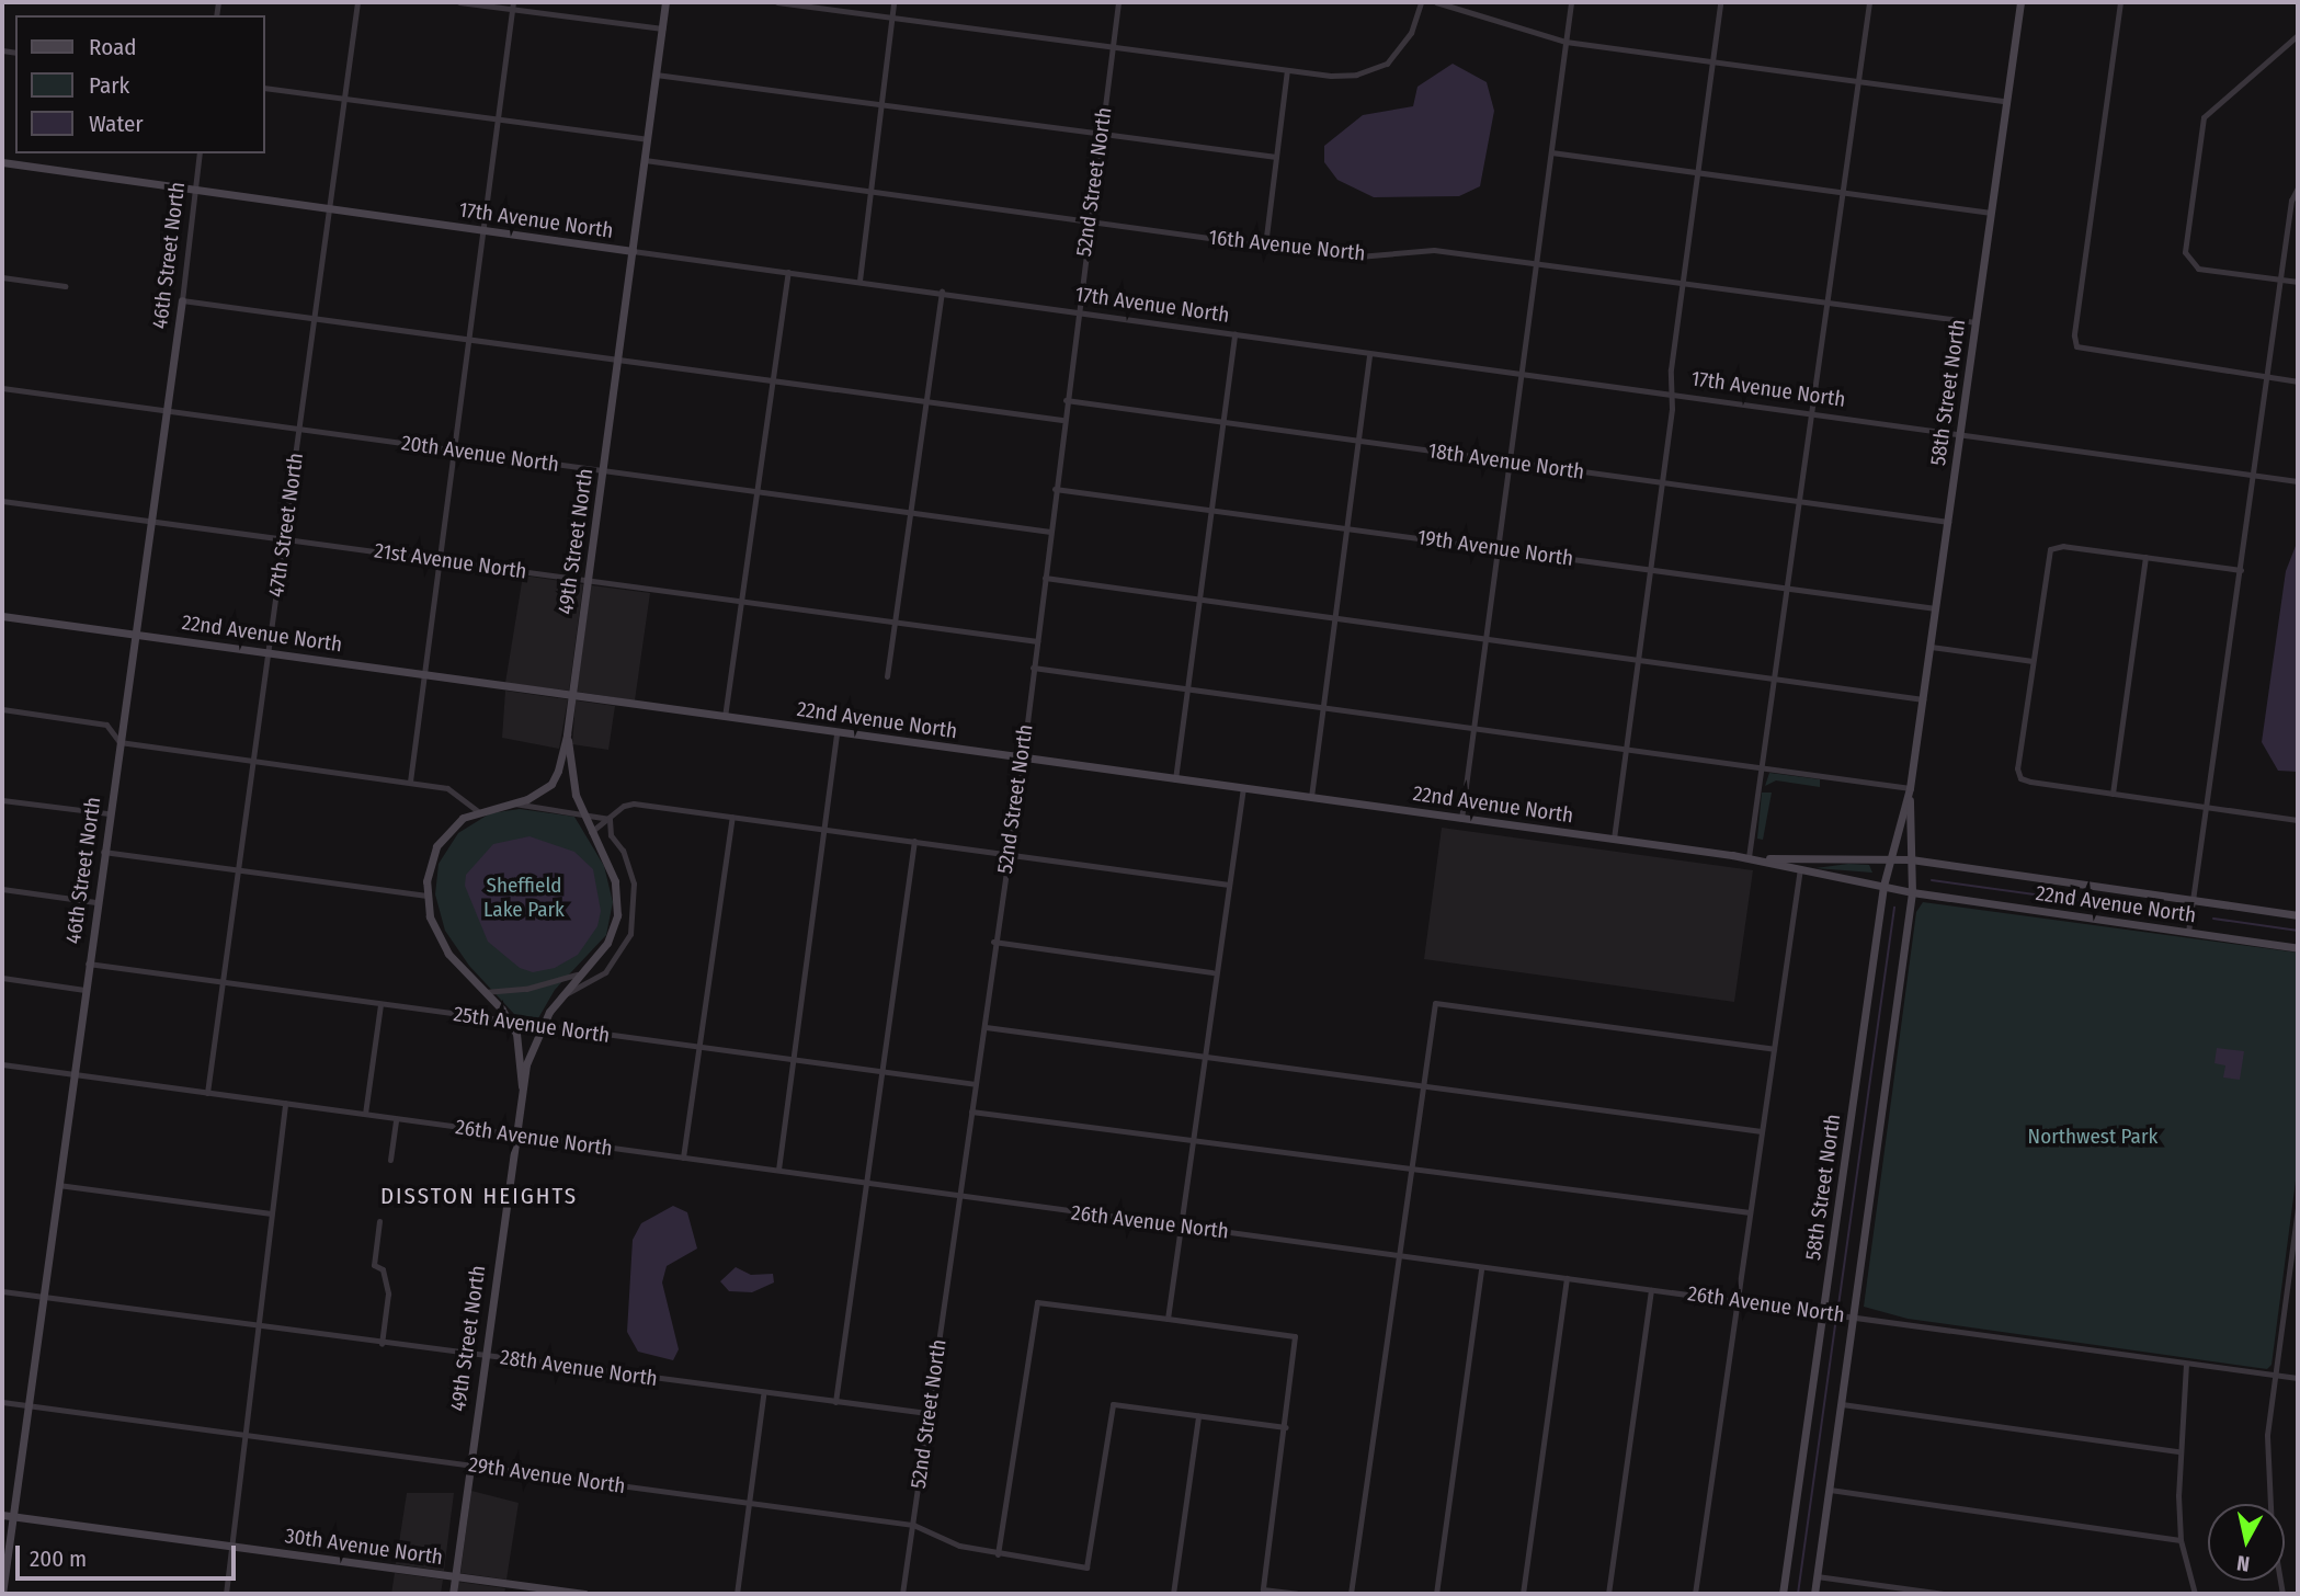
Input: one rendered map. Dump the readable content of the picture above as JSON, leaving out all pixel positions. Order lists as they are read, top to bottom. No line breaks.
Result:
{"streets":{"main road":["17th Avenue North","46th Street North","58th Street North","49th Street North","22nd Avenue North","30th Avenue North"],"street":["52nd Street North","16th Avenue North","20th Avenue North","18th Avenue North","47th Street North","19th Avenue North","21st Avenue North","25th Avenue North","26th Avenue North","28th Avenue North","29th Avenue North"]},"crossings":[["52nd Street North","17th Avenue North"],["52nd Street North","16th Avenue North"],["52nd Street North","20th Avenue North"],["52nd Street North","18th Avenue North"],["52nd Street North","19th Avenue North"],["52nd Street North","21st Avenue North"],["52nd Street North","22nd Avenue North"],["52nd Street North","25th Avenue North"],["52nd Street North","26th Avenue North"],["52nd Street North","28th Avenue North"],["52nd Street North","29th Avenue North"],["17th Avenue North","46th Street North"],["17th Avenue North","58th Street North"],["17th Avenue North","47th Street North"],["17th Avenue North","49th Street North"],["16th Avenue North","58th Street North"],["16th Avenue North","49th Street North"],["46th Street North","20th Avenue North"],["46th Street North","21st Avenue North"],["46th Street North","22nd Avenue North"],["46th Street North","25th Avenue North"],["46th Street North","26th Avenue North"],["46th Street North","28th Avenue North"],["46th Street North","29th Avenue North"],["46th Street North","30th Avenue North"],["58th Street North","18th Avenue North"],["58th Street North","19th Avenue North"],["58th Street North","22nd Avenue North"],["58th Street North","26th Avenue North"],["20th Avenue North","47th Street North"],["20th Avenue North","49th Street North"],["47th Street North","21st Avenue North"],["47th Street North","22nd Avenue North"],["47th Street North","25th Avenue North"],["47th Street North","26th Avenue North"],["49th Street North","21st Avenue North"],["49th Street North","22nd Avenue North"],["49th Street North","25th Avenue North"],["49th Street North","26th Avenue North"],["49th Street North","28th Avenue North"],["49th Street North","29th Avenue North"],["49th Street North","30th Avenue North"]],"districts":["DISSTON HEIGHTS"],"parks":["Sheffield Lake Park","Northwest Park"],"legend":["Road","Park","Water"],"scale_bar":"200 m","north":"bottom"}
